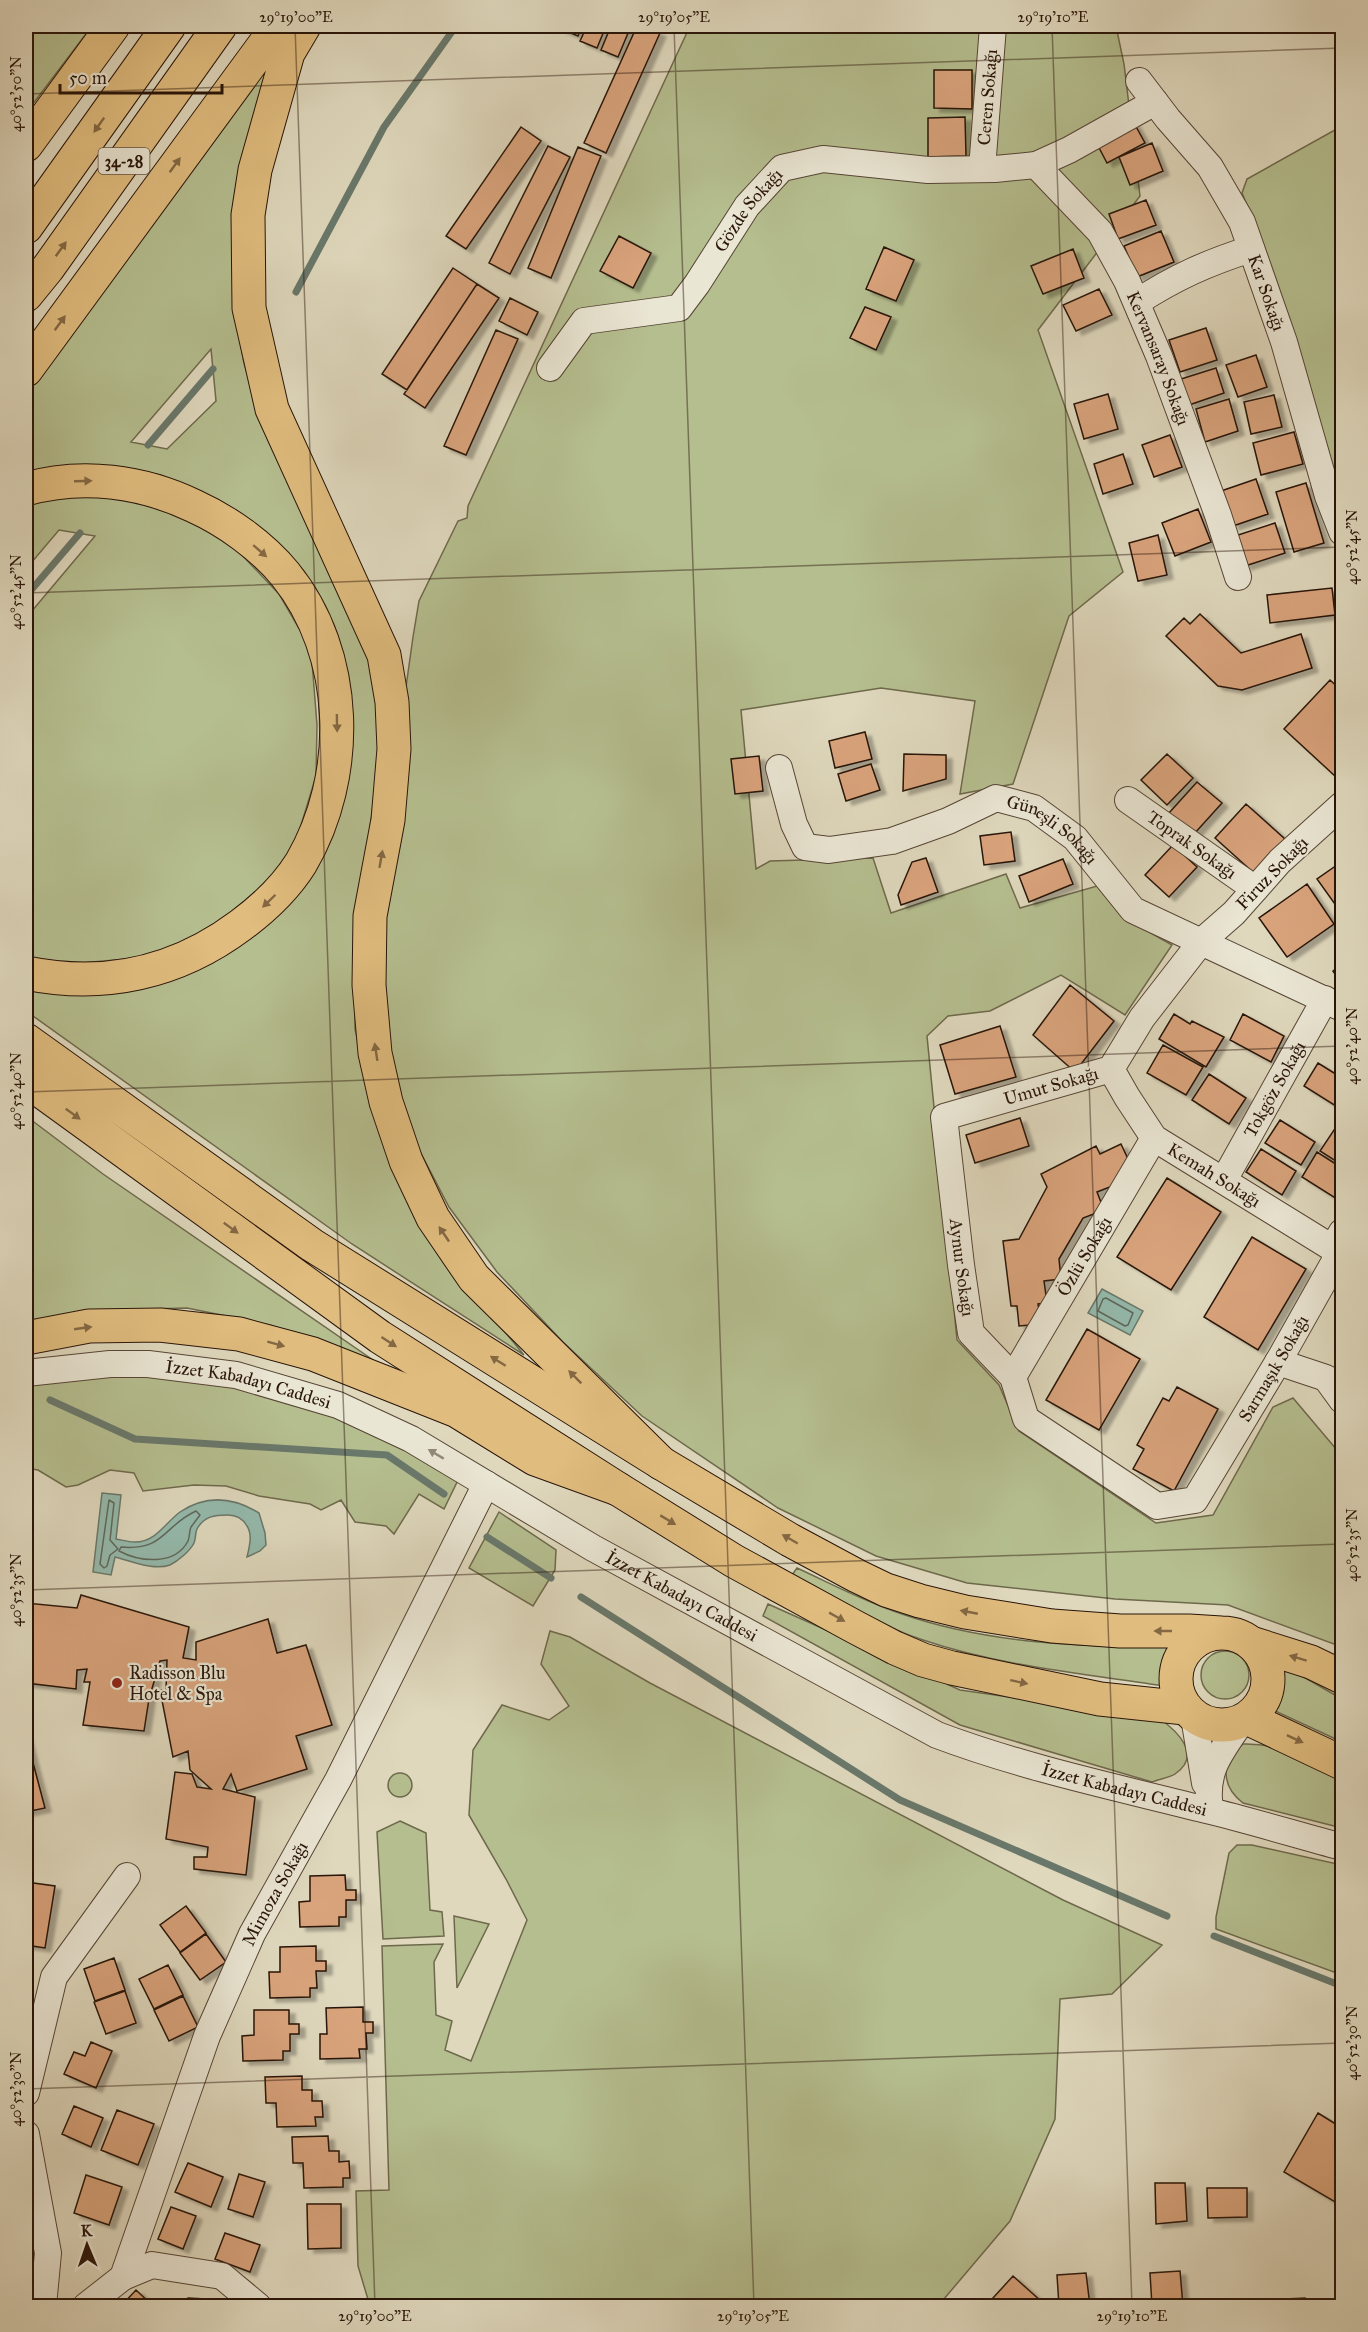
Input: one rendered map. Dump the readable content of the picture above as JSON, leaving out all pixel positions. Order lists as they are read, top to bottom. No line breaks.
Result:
{"streets":{"main road":["34-28"],"street":["Ceren Sokağı","Gözde Sokağı","Kar Sokağı","Kervansaray Sokağı","Güneşli Sokağı","Toprak Sokağı","Firuz Sokağı","Umut Sokağı","Tokgöz Sokağı","Kemah Sokağı","Özlü Sokağı","Aynur Sokağı","Sarmaşık Sokağı","İzzet Kabadayı Caddesi","Mimoza Sokağı"]},"crossings":[["Ceren Sokağı","Gözde Sokağı"],["Gözde Sokağı","Kervansaray Sokağı"],["Güneşli Sokağı","Firuz Sokağı"],["Güneşli Sokağı","Umut Sokağı"],["Güneşli Sokağı","Tokgöz Sokağı"],["Toprak Sokağı","Firuz Sokağı"],["Firuz Sokağı","Umut Sokağı"],["Umut Sokağı","Kemah Sokağı"],["Umut Sokağı","Aynur Sokağı"],["Tokgöz Sokağı","Kemah Sokağı"],["Kemah Sokağı","Özlü Sokağı"],["Kemah Sokağı","Sarmaşık Sokağı"],["Özlü Sokağı","Aynur Sokağı"],["Aynur Sokağı","Sarmaşık Sokağı"],["İzzet Kabadayı Caddesi","Mimoza Sokağı"]],"places":["Radisson Blu Hotel & Spa"],"scale_bar":"50 m","north":"top","coordinates":["29°19'00\"E","29°19'05\"E","29°19'10\"E","40°52'50\"N","40°52'45\"N","40°52'40\"N","40°52'35\"N","40°52'30\"N"]}
